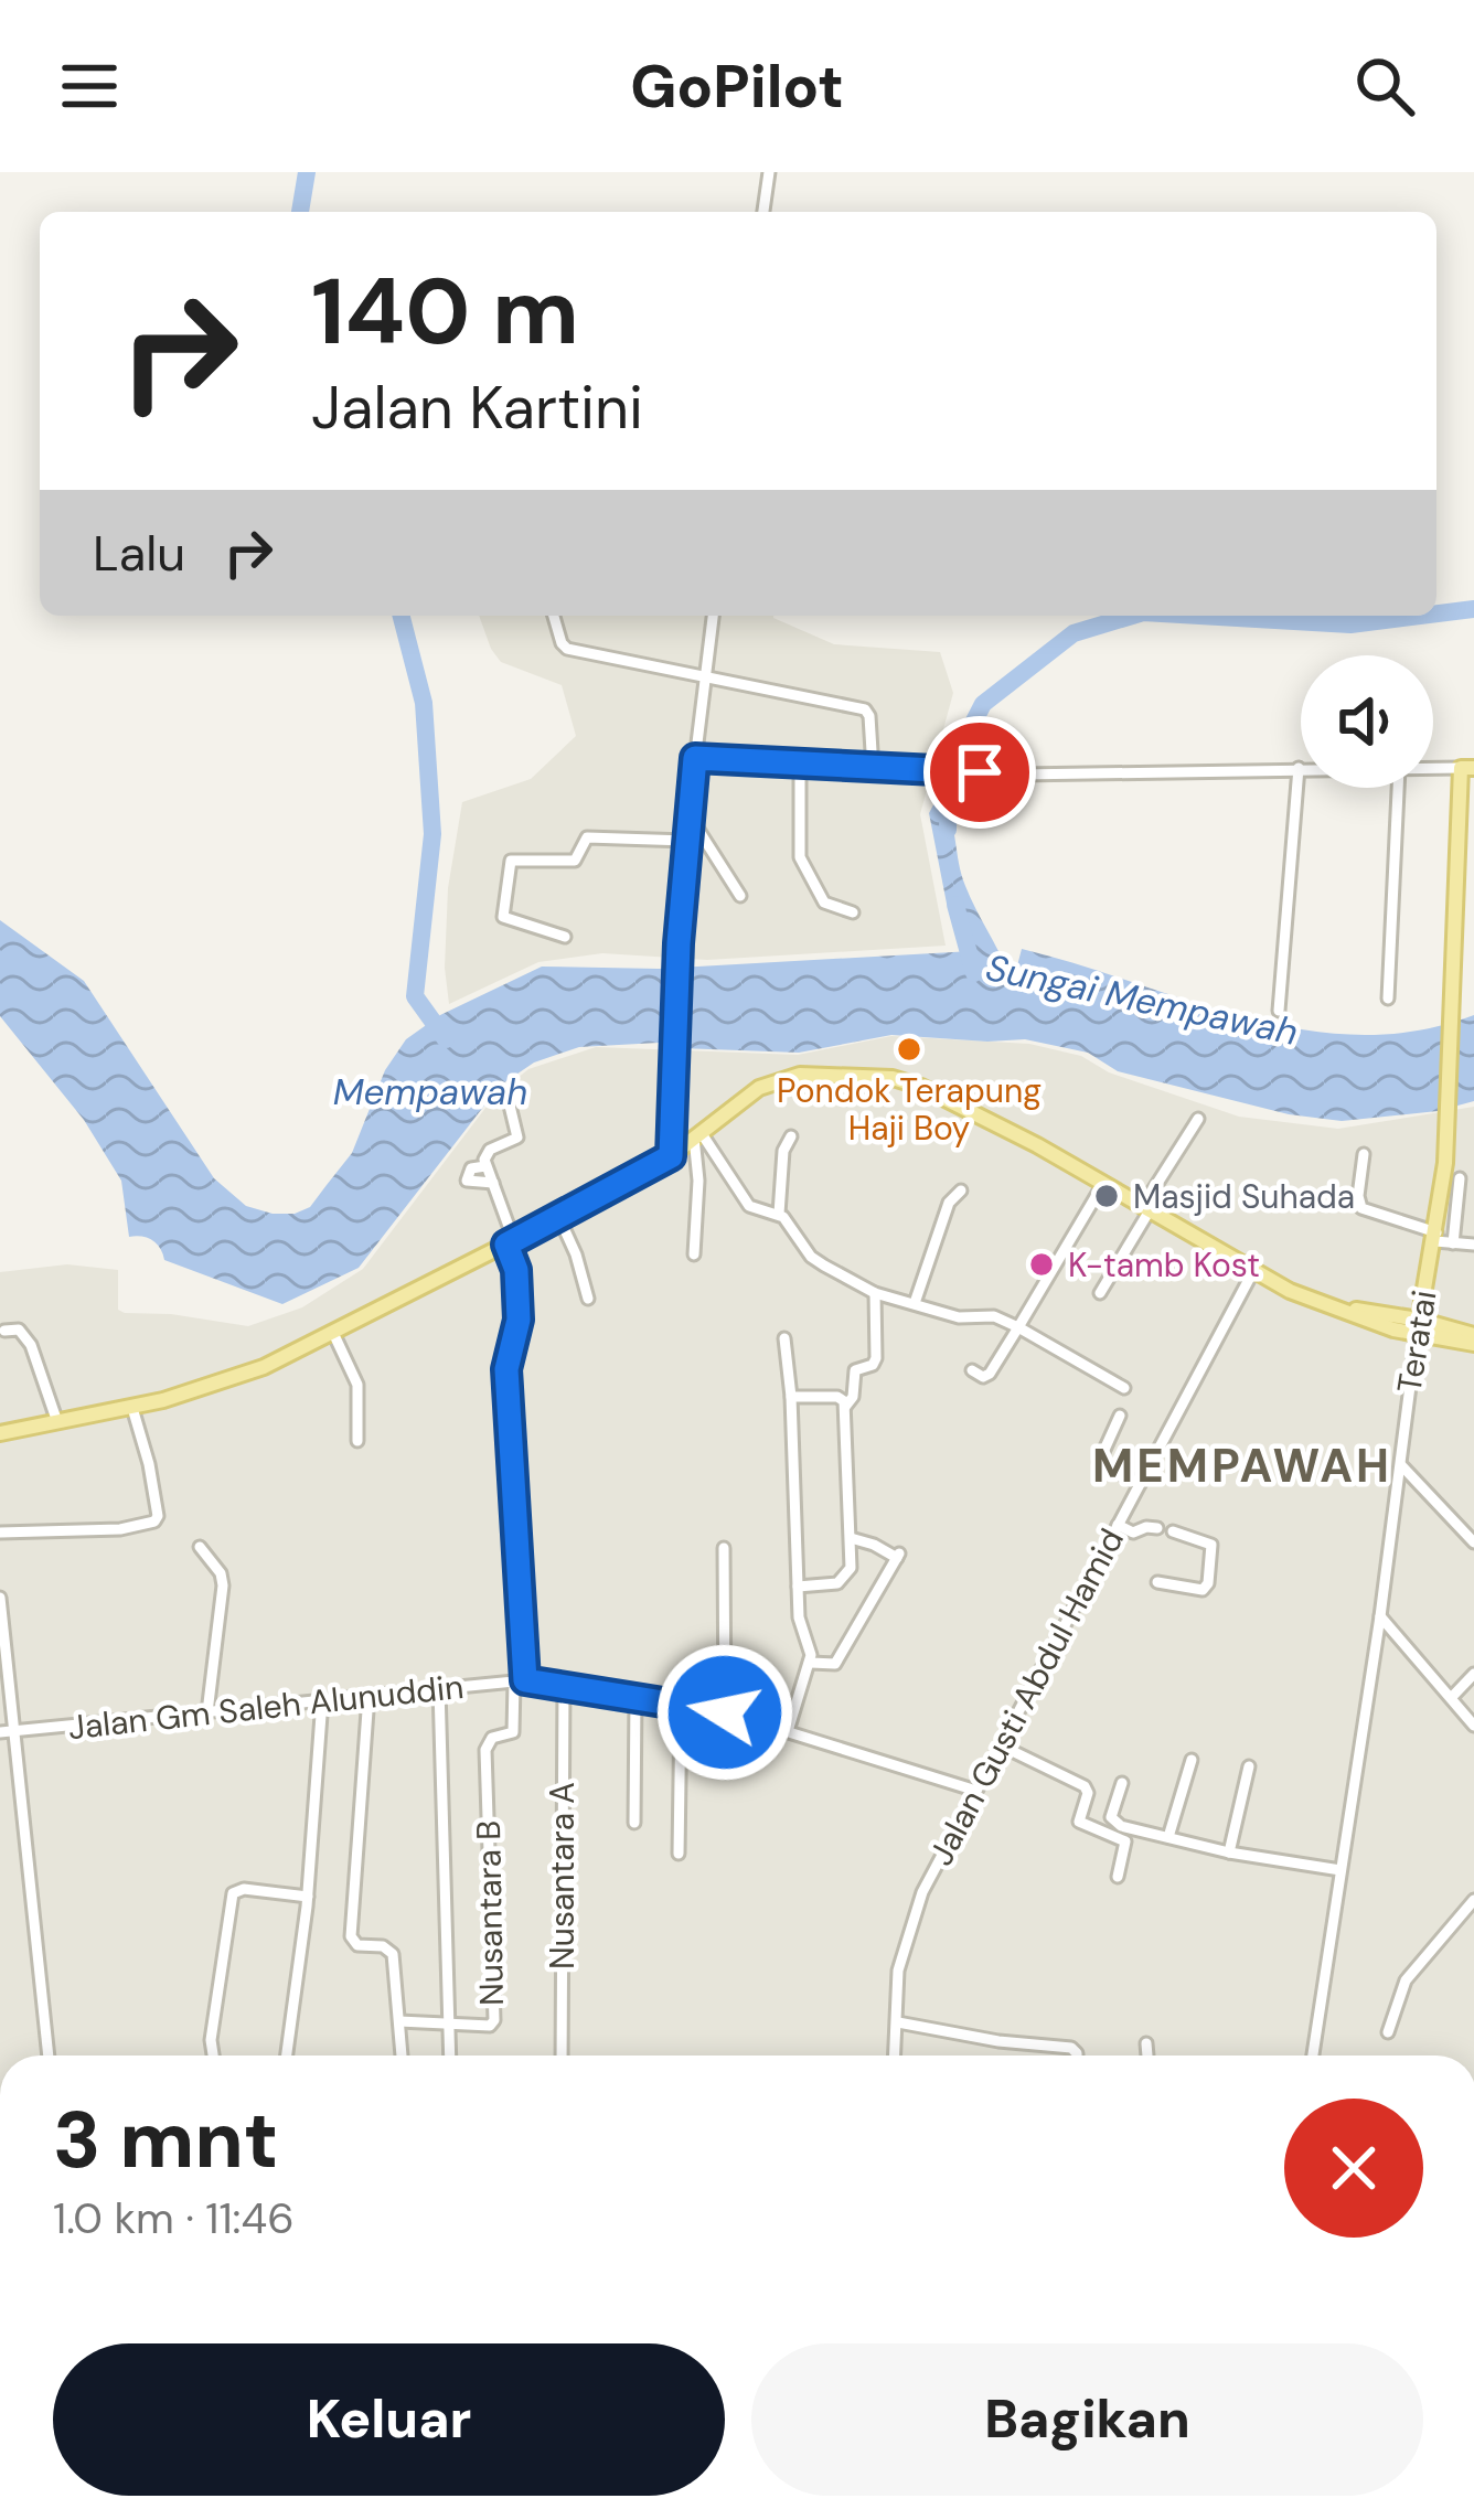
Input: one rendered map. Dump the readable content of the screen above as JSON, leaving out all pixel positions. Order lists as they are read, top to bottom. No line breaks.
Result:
{"streets":{"main road":["Teratai"],"street":["Jalan Gusti Abdul Hamid","Jalan Gm Saleh Alunuddin","Nusantara A","Nusantara B"]},"crossings":[["Jalan Gusti Abdul Hamid","Jalan Gm Saleh Alunuddin"],["Jalan Gm Saleh Alunuddin","Nusantara A"],["Jalan Gm Saleh Alunuddin","Nusantara B"]],"districts":["MEMPAWAH"],"water":["Sungai Mempawah","Mempawah"],"places":["Pondok Terapung Haji Boy","Masjid Suhada","K-tamb Kost"],"page":{"header":"GoPilot","turn":["140 m","Jalan Kartini"],"then":"Lalu","heading":["3 mnt","1.0 km · 11:46"],"buttons":["Keluar","Bagikan"]}}
